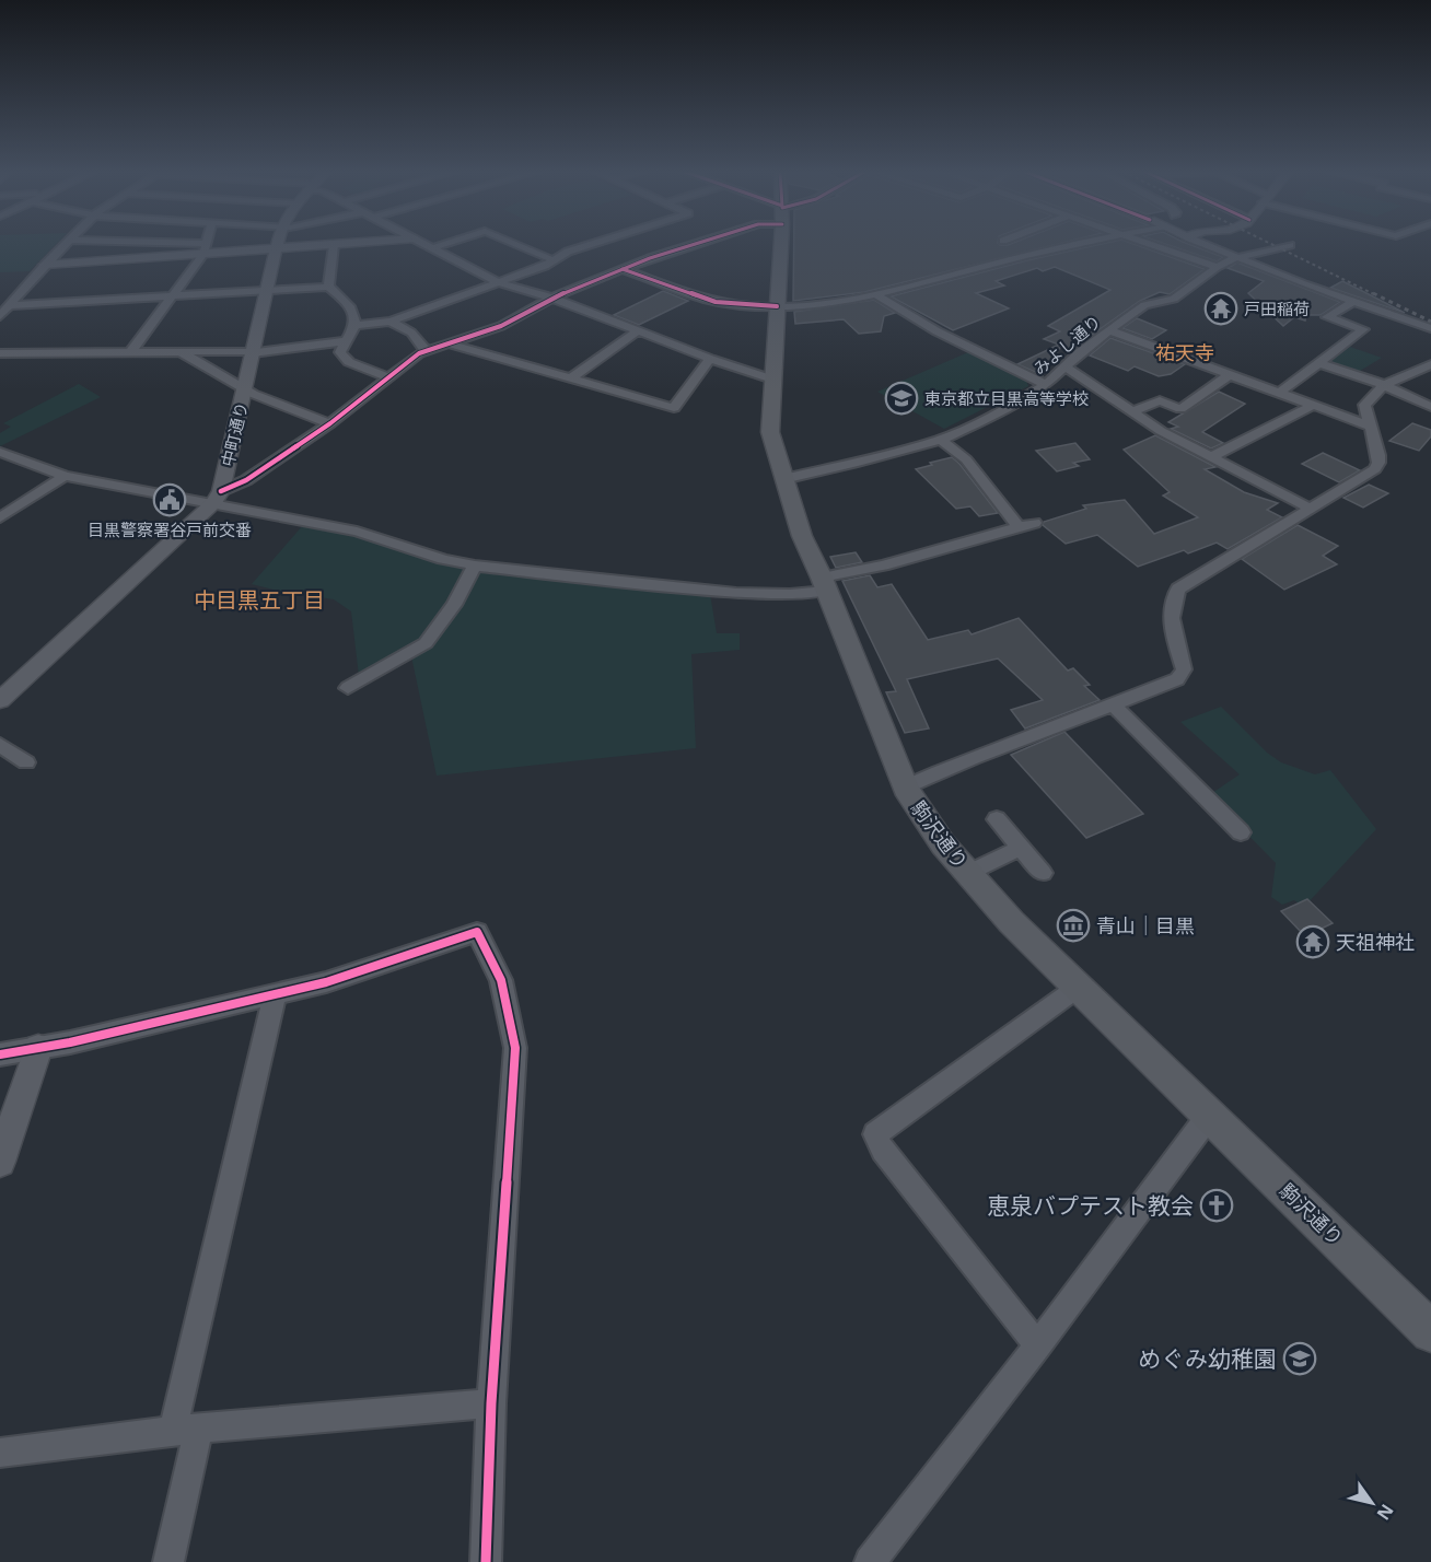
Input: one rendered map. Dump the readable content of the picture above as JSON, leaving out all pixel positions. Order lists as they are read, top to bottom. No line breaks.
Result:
{"streets":{"main road":["駒沢通り"],"street":["みよし通り","中町通り"]},"crossings":[["みよし通り","駒沢通り"]],"districts":["祐天寺","中目黒五丁目"],"places":{"temple":["戸田稲荷","天祖神社"],"school or university":["東京都立目黒高等学校","めぐみ幼稚園"],"public building":["目黒警察署谷戸前交番"],"museum":["青山｜目黒"],"church":["恵泉バプテスト教会"]},"north":"bottom right"}
